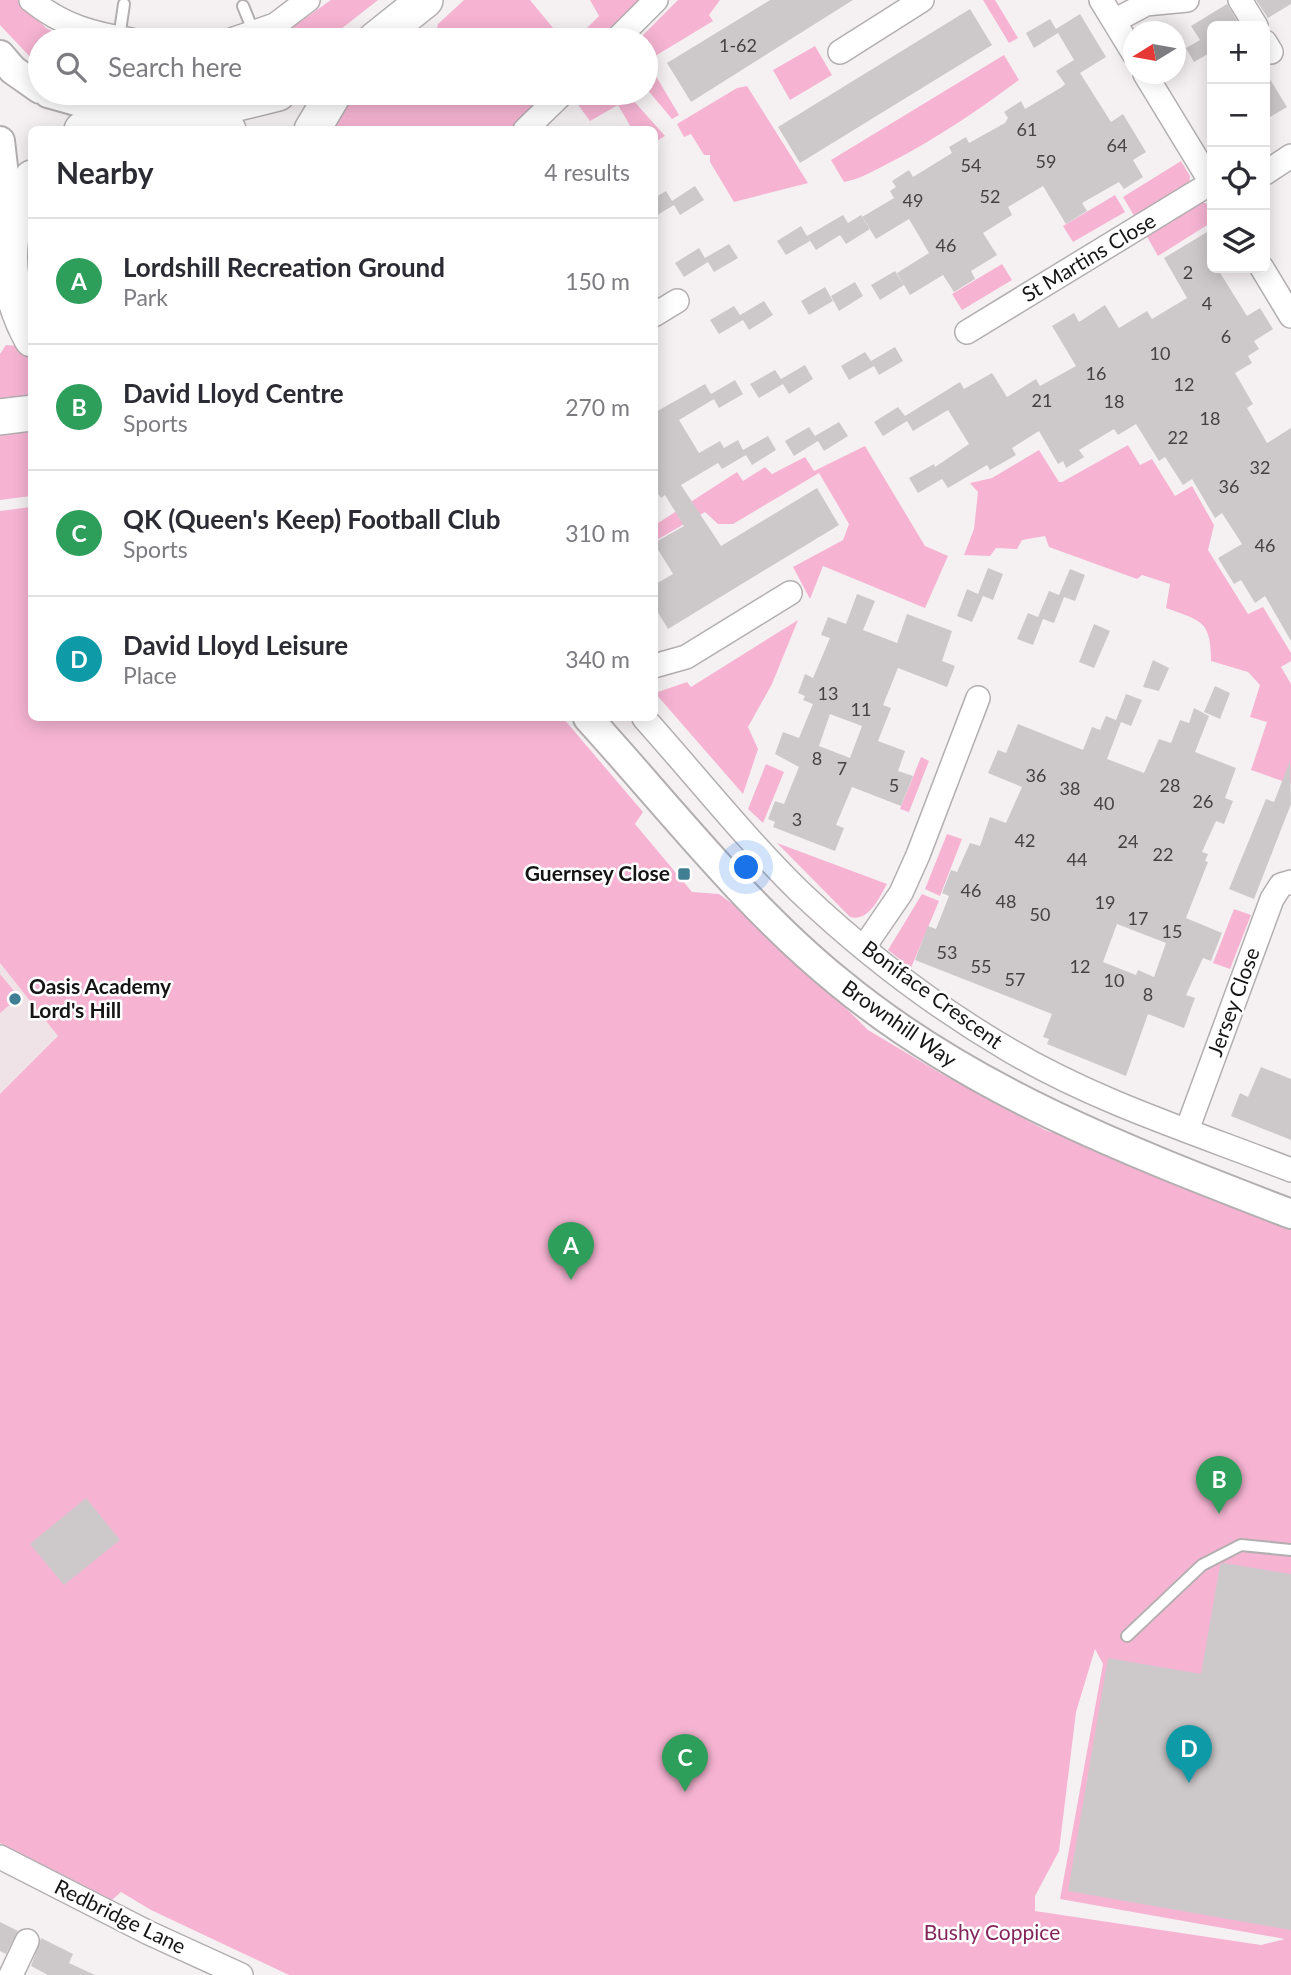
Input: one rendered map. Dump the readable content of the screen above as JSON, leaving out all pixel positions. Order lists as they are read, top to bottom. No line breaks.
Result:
{"streets":{"street":["St Martins Close","Boniface Crescent","Jersey Close","Brownhill Way","Redbridge Lane"]},"crossings":[["Boniface Crescent","Jersey Close"]],"parks":["Bushy Coppice"],"places":{"transit":["Guernsey Close"],"other":["Oasis Academy Lord's Hill"]},"house_numbers":["1-62","61","64","59","54","52","49","46","2","4","6","10","16","12","21","18","18","22","32","36","46","13","11","8","7","36","5","28","38","26","40","3","42","24","22","44","46","48","19","50","17","15","53","55","12","57","10","8"],"north":"left","page":{"map_buttons":["+","−"],"search":"Search here","heading":["Nearby","4 results"],"list":[{"mark":"A","name":"Lordshill Recreation Ground","note":"Park","value":"150 m"},{"mark":"B","name":"David Lloyd Centre","note":"Sports","value":"270 m"},{"mark":"C","name":"QK (Queen's Keep) Football Club","note":"Sports","value":"310 m"},{"mark":"D","name":"David Lloyd Leisure","note":"Place","value":"340 m"}],"pins":["A","B","D","C"]}}
